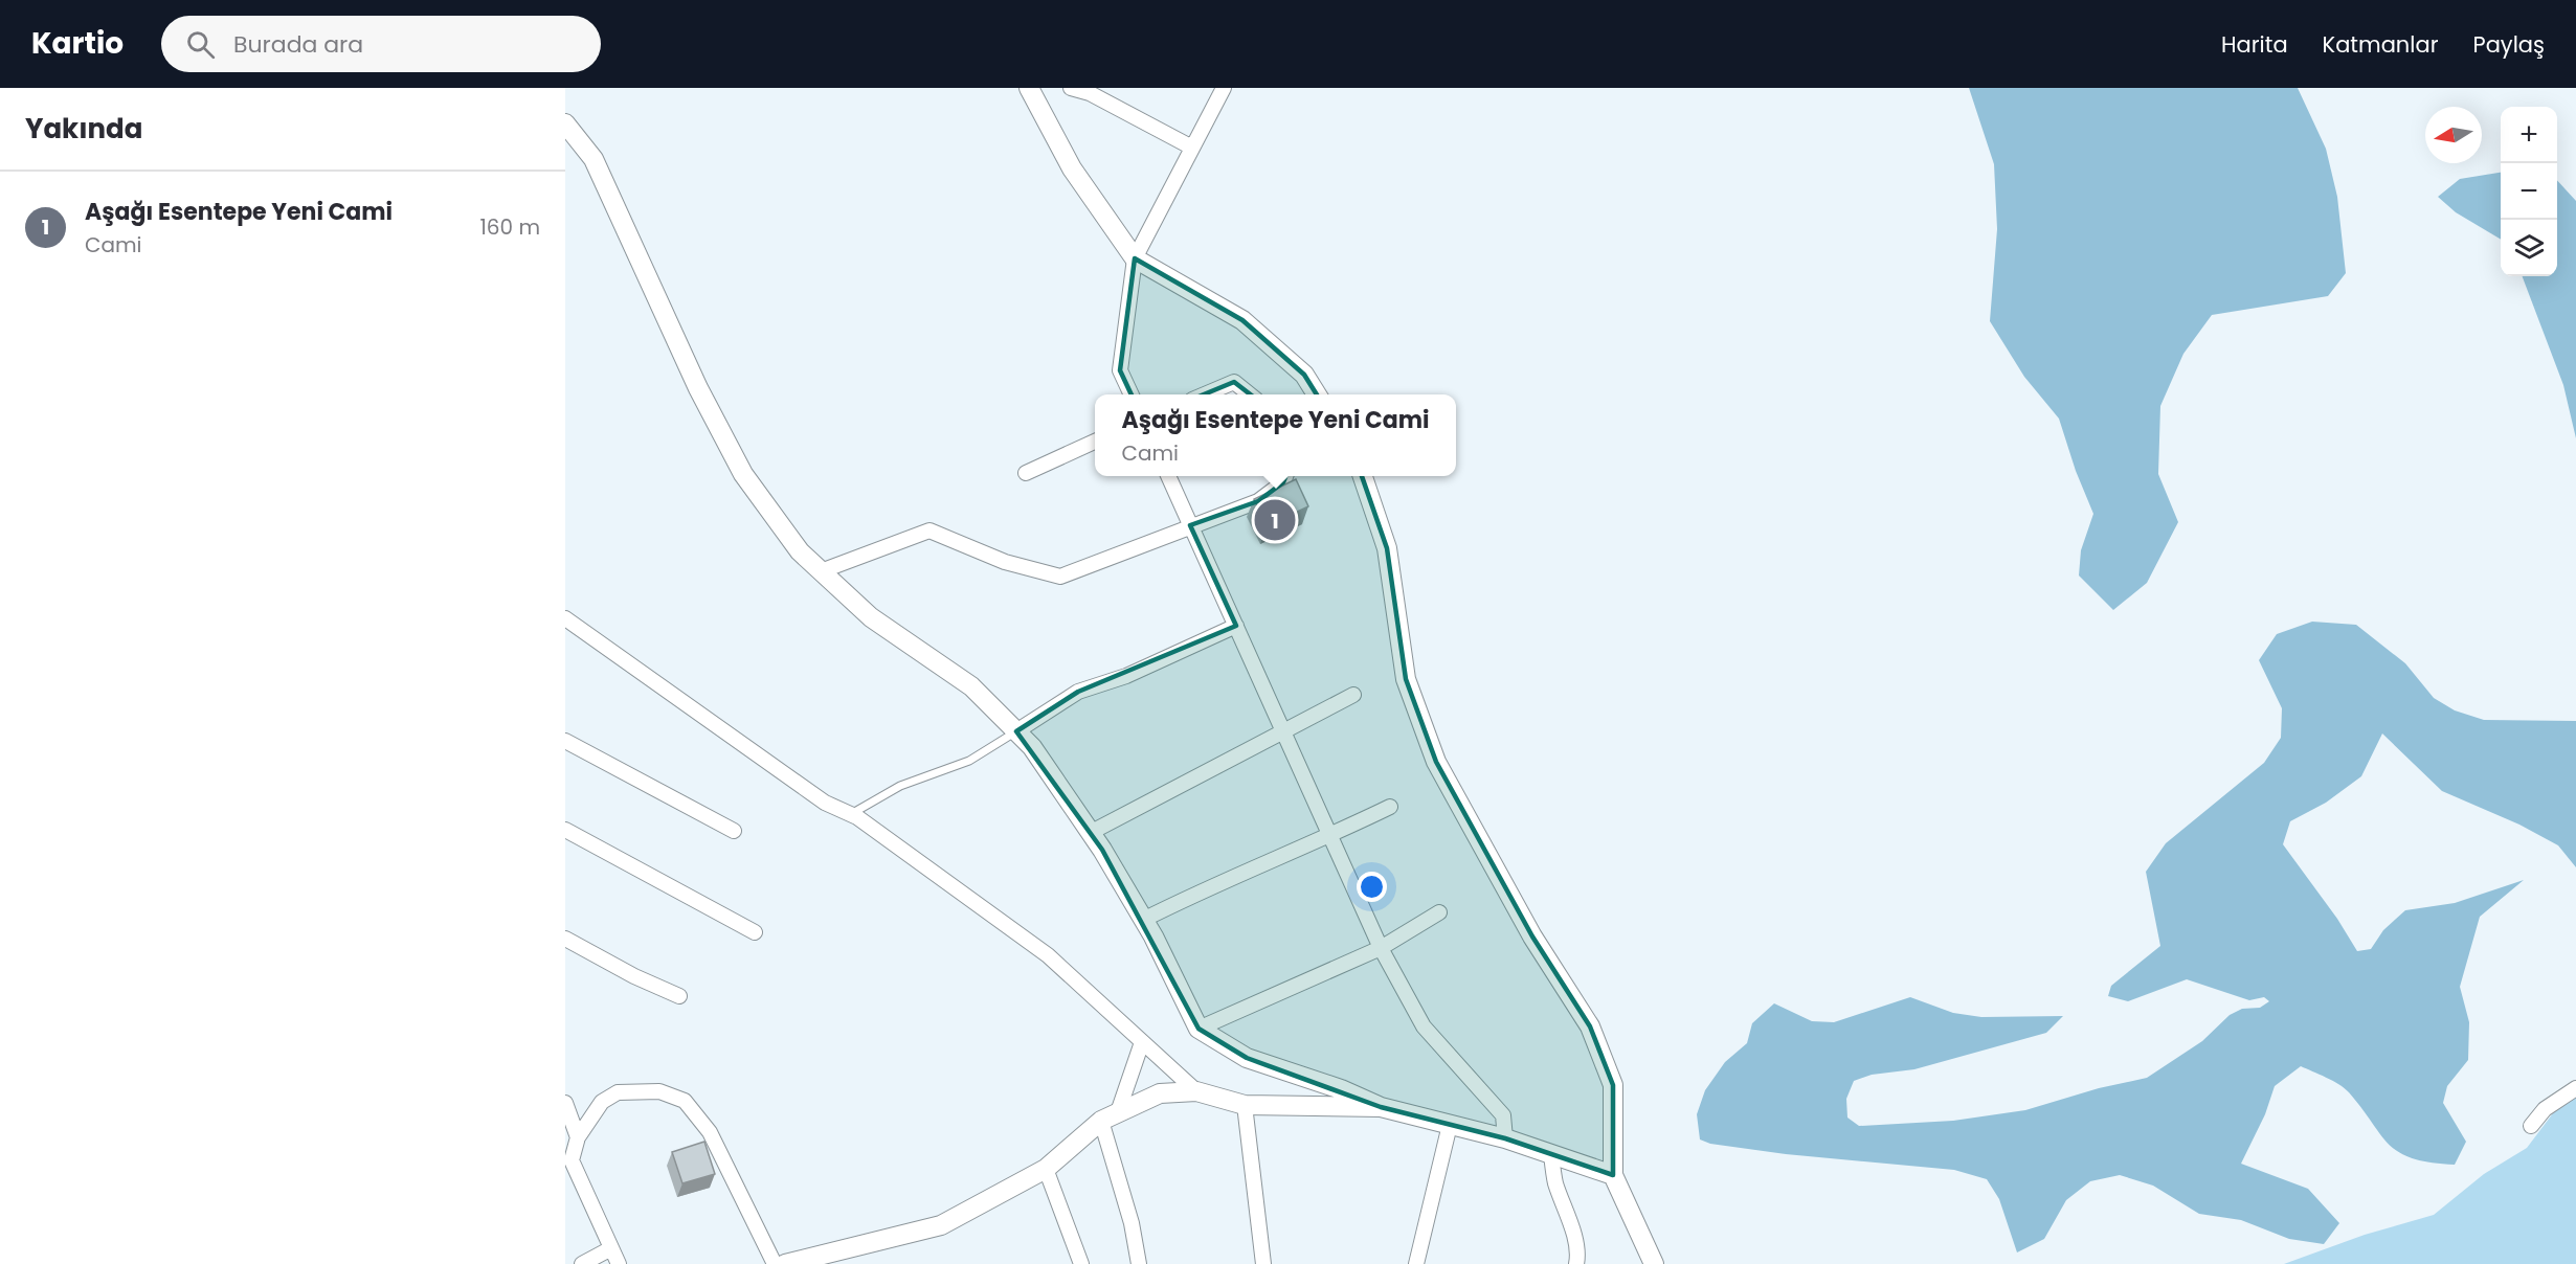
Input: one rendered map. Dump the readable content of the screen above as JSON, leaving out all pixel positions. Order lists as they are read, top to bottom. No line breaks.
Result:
{"north":"left","page":{"header":"Kartio","search":"Burada ara","nav":["Harita","Katmanlar","Paylaş"],"heading":"Yakında","map_buttons":["+","−"],"list":[{"mark":"1","name":"Aşağı Esentepe Yeni Cami","note":"Cami","value":"160 m"}],"popup":["Aşağı Esentepe Yeni Cami","Cami"],"pins":"1"}}
